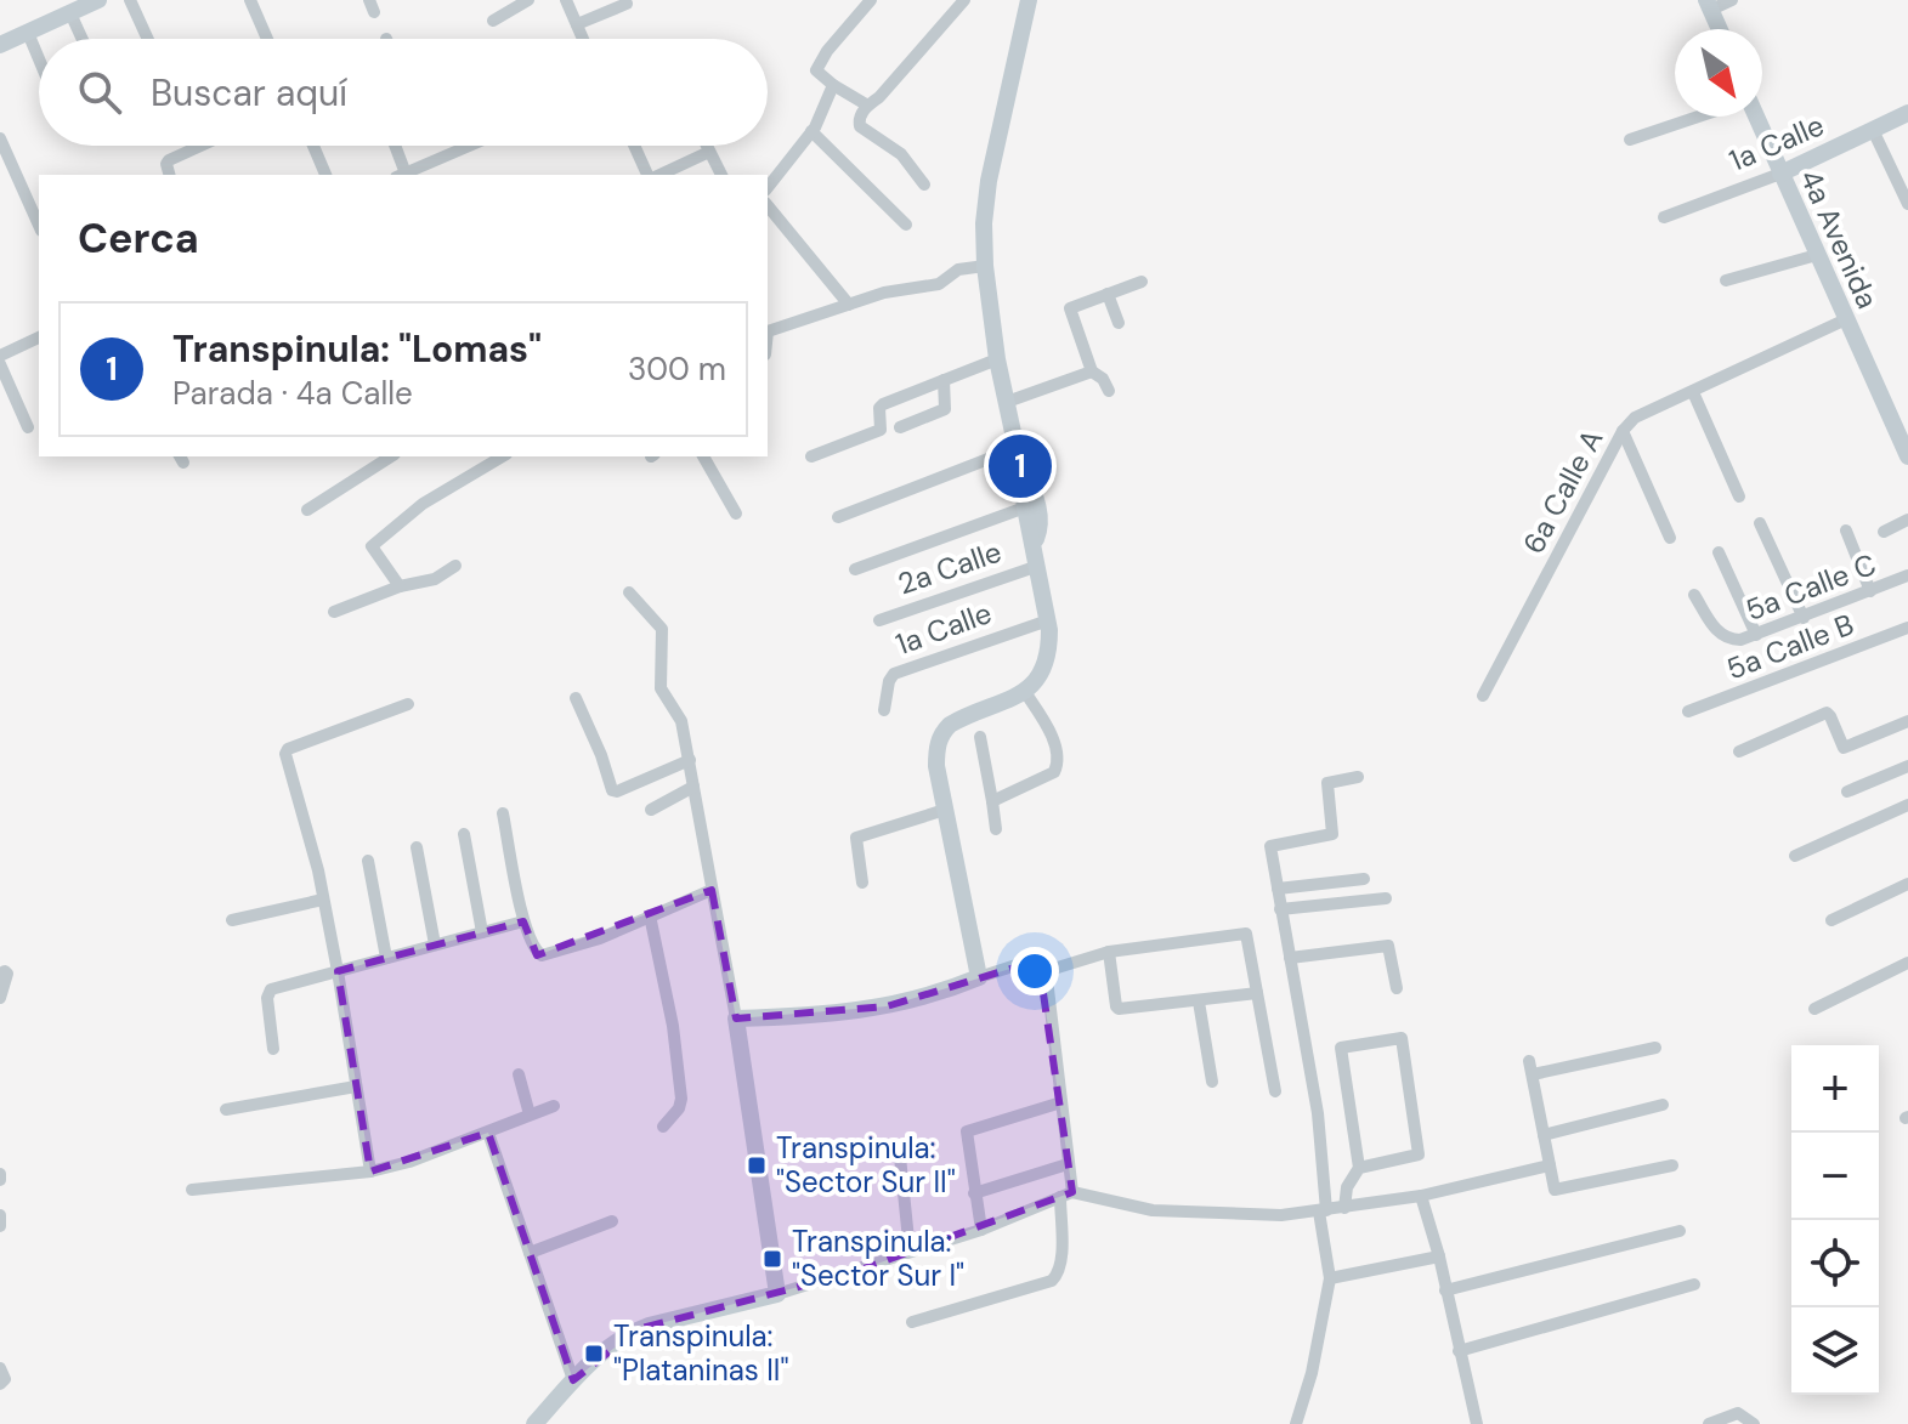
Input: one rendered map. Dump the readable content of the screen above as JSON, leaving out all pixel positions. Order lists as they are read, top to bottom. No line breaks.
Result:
{"streets":{"street":["1a Calle","4a Avenida","6a Calle A","2a Calle","5a Calle C","5a Calle B"]},"crossings":[["1a Calle","4a Avenida"],["4a Avenida","6a Calle A"]],"places":{"transit":["Transpinula: \"Sector Sur II\"","Transpinula: \"Sector Sur I\"","Transpinula: \"Plataninas II\""]},"north":"bottom right","page":{"search":"Buscar aquí","heading":"Cerca","list":[{"mark":"1","name":"Transpinula: \"Lomas\"","note":"Parada · 4a Calle","value":"300 m"}],"pins":"1","map_buttons":["+","−"]}}
